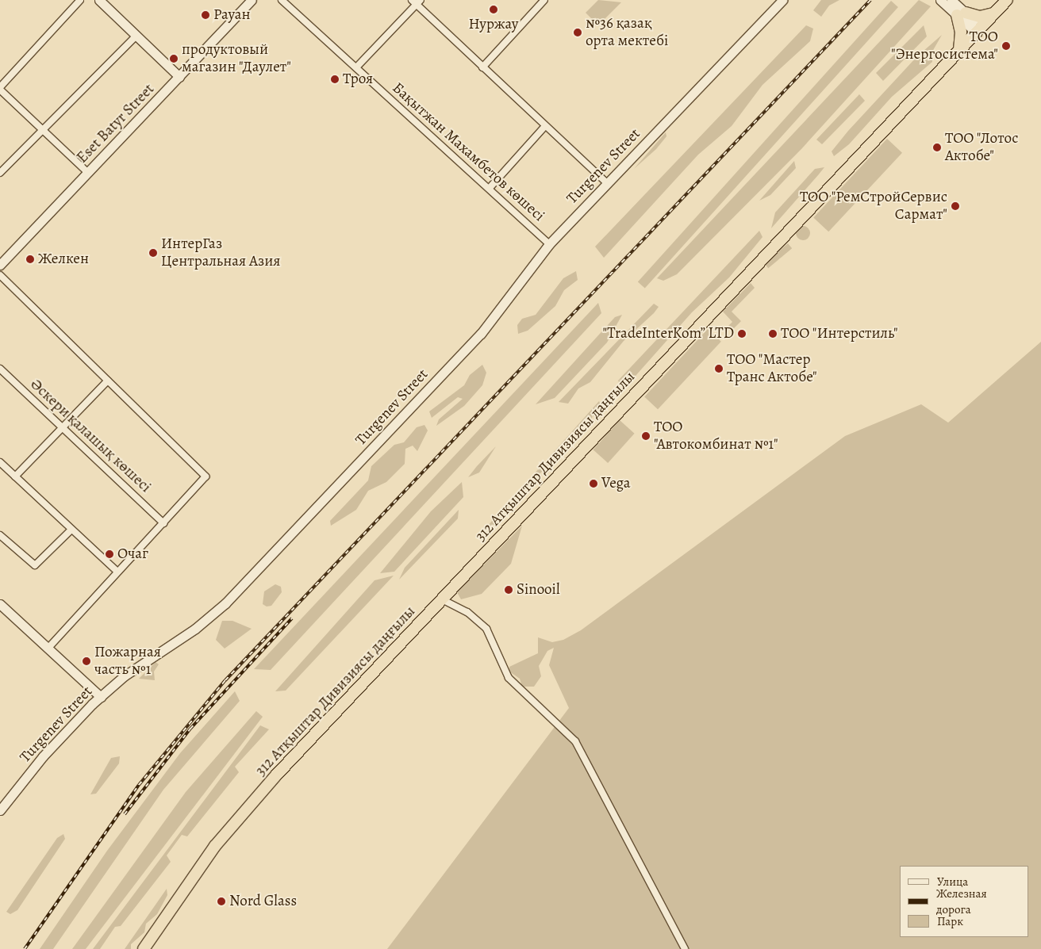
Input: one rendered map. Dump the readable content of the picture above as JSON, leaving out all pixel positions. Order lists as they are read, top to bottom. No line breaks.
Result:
{"streets":{"highway":["312 Атқыштар Дивизиясы даңғылы"],"main road":["Eset Batyr Street","Turgenev Street"],"street":["Бақытжан Махамбетов көшесі","Әскери қалашық көшесі"]},"crossings":[["Бақытжан Махамбетов көшесі","Turgenev Street"]],"places":["Нуржау","Рауан","№36 қазақ орта мектебі","ТОО \"Энергосистема\"","продуктовый магазин \"Даулет\"","Троя","ТОО \"Лотос Актобе\"","ТОО \"РемСтройСервис Сармат\"","ИнтерГаз Центральная Азия","Желкен","\"TradeInterKom” LTD","ТОО \"Интерстиль\"","ТОО \"Мастер Транс Актобе\"","ТОО \"Автокомбинат №1\"","Vega","Очаг","Sinooil","Пожарная часть №1","Nord Glass"],"legend":["Улица","Железная дорога","Парк"]}
